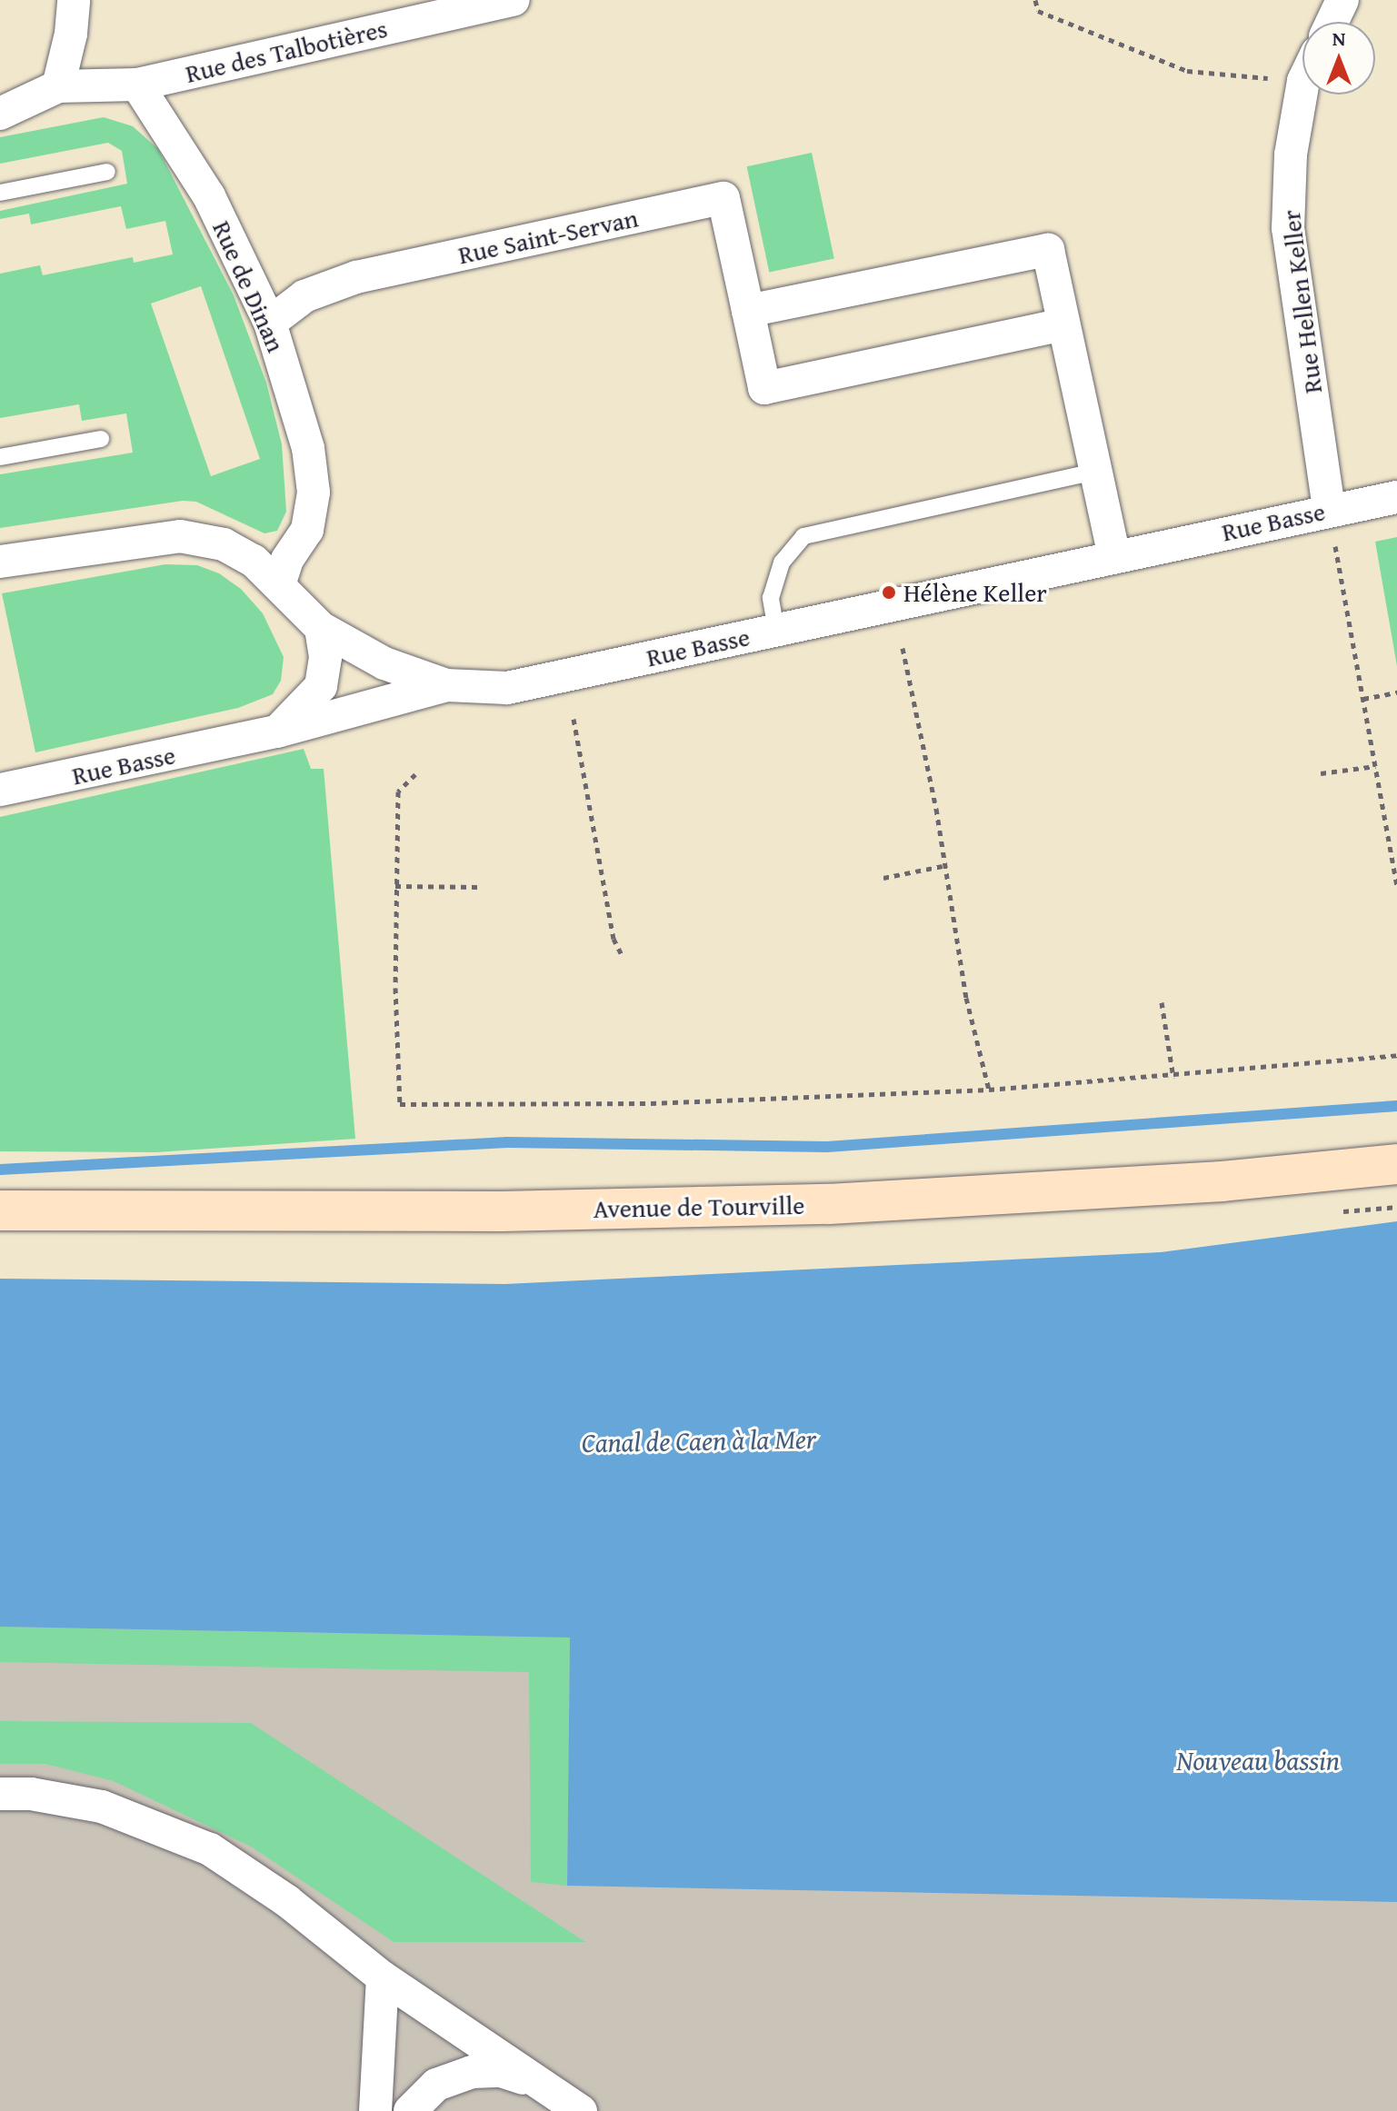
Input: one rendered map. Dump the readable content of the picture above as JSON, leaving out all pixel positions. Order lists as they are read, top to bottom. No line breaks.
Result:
{"streets":{"street":["Rue des Talbotières","Rue Saint-Servan","Rue de Dinan","Rue Hellen Keller","Rue Basse","Avenue de Tourville"]},"crossings":[["Rue des Talbotières","Rue de Dinan"],["Rue Saint-Servan","Rue de Dinan"],["Rue Hellen Keller","Rue Basse"]],"water":["Canal de Caen à la Mer","Nouveau bassin"],"places":["Hélène Keller"],"north":"top"}
